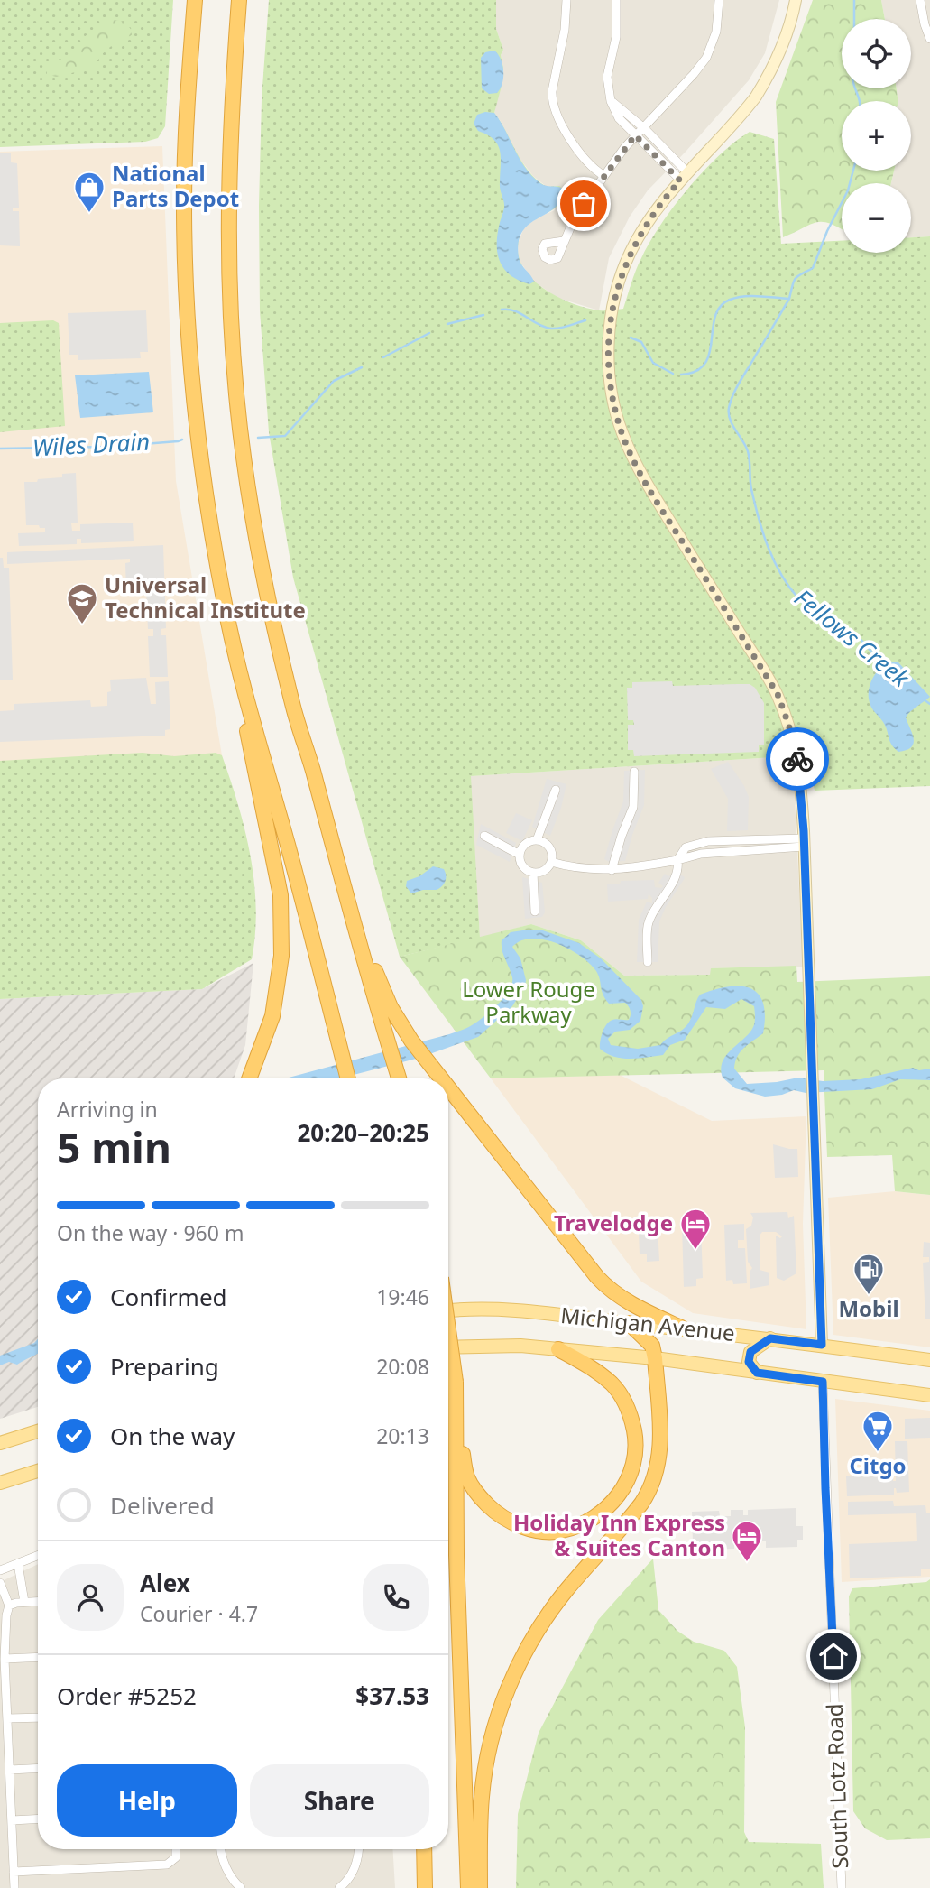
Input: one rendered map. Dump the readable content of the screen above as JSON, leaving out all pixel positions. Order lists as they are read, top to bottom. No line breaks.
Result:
{"streets":{"main road":["Michigan Avenue"],"street":["South Lotz Road"]},"crossings":[["Michigan Avenue","South Lotz Road"]],"water":["Wiles Drain","Fellows Creek"],"parks":["Lower Rouge Parkway"],"places":{"shop":["National Parts Depot"],"school or university":["Universal Technical Institute"],"hotel":["Travelodge","Holiday Inn Express & Suites Canton"],"fuel station":["Mobil"],"supermarket":["Citgo"]},"page":{"map_buttons":["+","−"],"heading":["5 min","Arriving in","20:20–20:25"],"panel":["Alex","Courier · 4.7","Order #5252","$37.53"],"bar":"On the way · 960 m","list":[["Confirmed","19:46"],["Preparing","20:08"],["On the way","20:13"],"Delivered"],"buttons":["Help","Share"]}}
